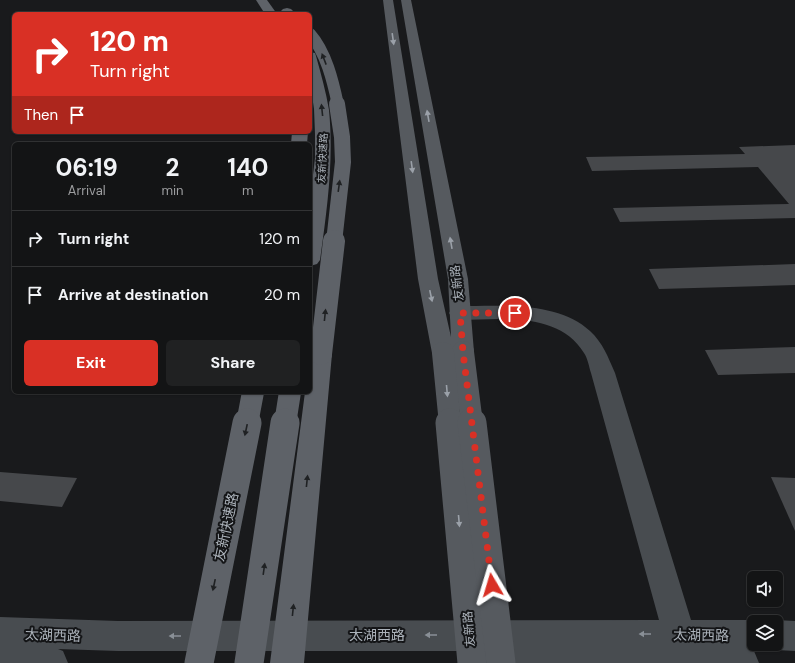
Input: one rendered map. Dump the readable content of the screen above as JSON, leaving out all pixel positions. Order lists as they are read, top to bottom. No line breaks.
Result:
{"streets":{"highway":["友新快速路"],"main road":["友新路","太湖西路"]},"page":{"turn":["120 m","Turn right"],"then":"Then","eta":["06:19","Arrival","2","min","140","m"],"list":[{"name":"Turn right","value":"120 m"},{"name":"Arrive at destination","value":"20 m"}],"buttons":["Exit","Share"]}}
